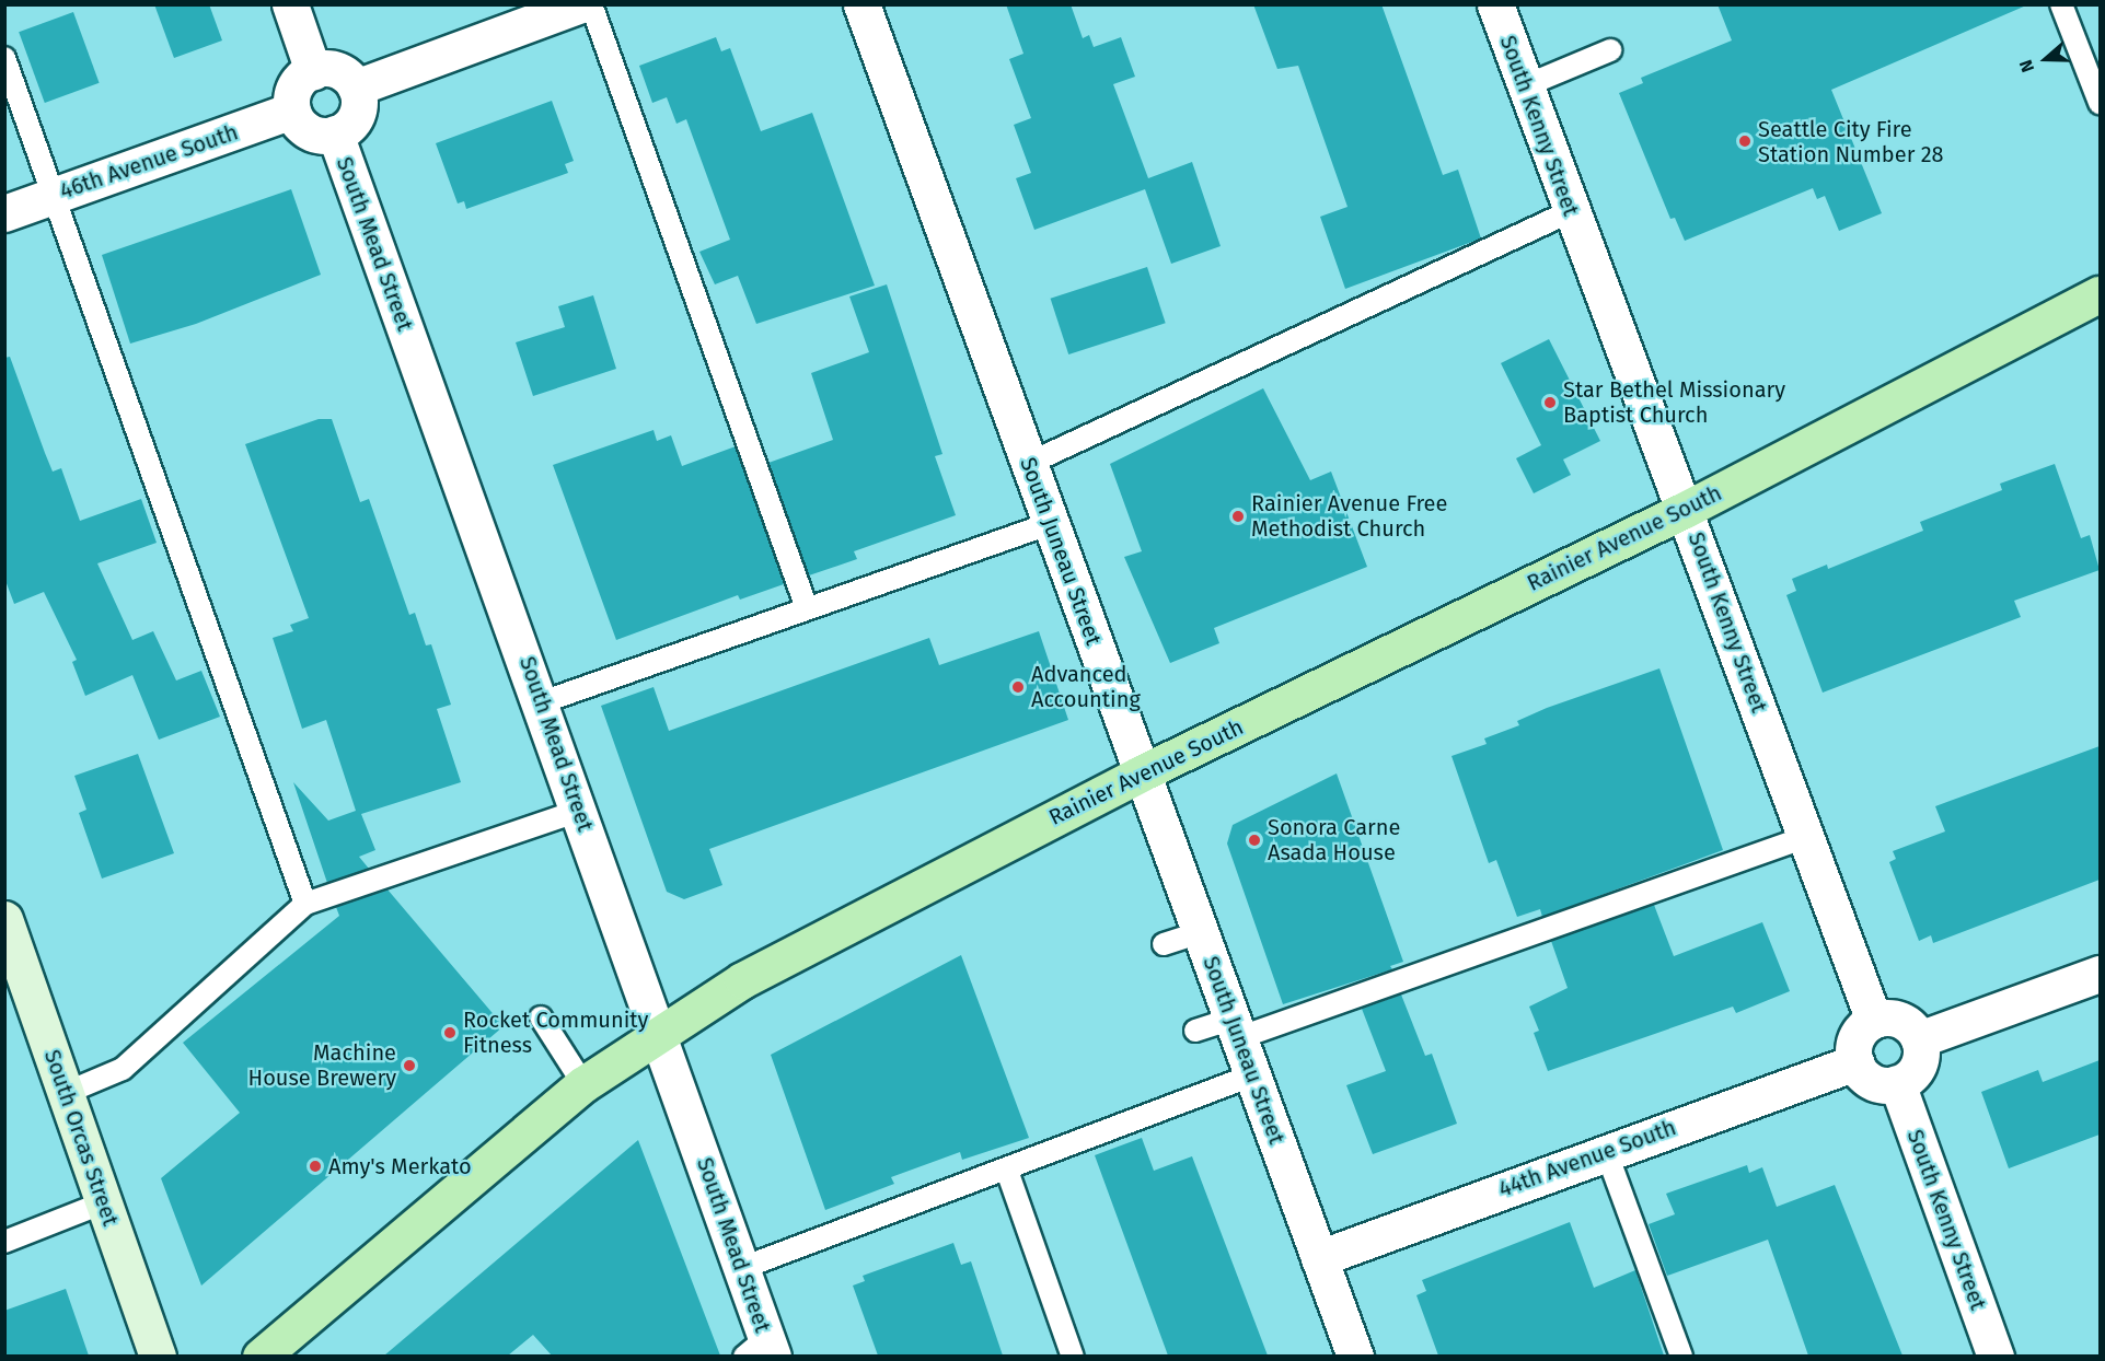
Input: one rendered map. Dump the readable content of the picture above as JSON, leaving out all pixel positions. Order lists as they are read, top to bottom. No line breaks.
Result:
{"streets":{"main road":["Rainier Avenue South"],"street":["South Kenny Street","46th Avenue South","South Mead Street","South Juneau Street","South Orcas Street","44th Avenue South"]},"crossings":[["South Kenny Street","Rainier Avenue South"],["South Kenny Street","44th Avenue South"],["46th Avenue South","South Mead Street"],["South Mead Street","Rainier Avenue South"],["Rainier Avenue South","South Juneau Street"],["South Juneau Street","44th Avenue South"]],"places":["Seattle City Fire Station Number 28","Star Bethel Missionary Baptist Church","Rainier Avenue Free Methodist Church","Advanced Accounting","Sonora Carne Asada House","Rocket Community Fitness","Machine House Brewery","Amy's Merkato"],"north":"left"}
